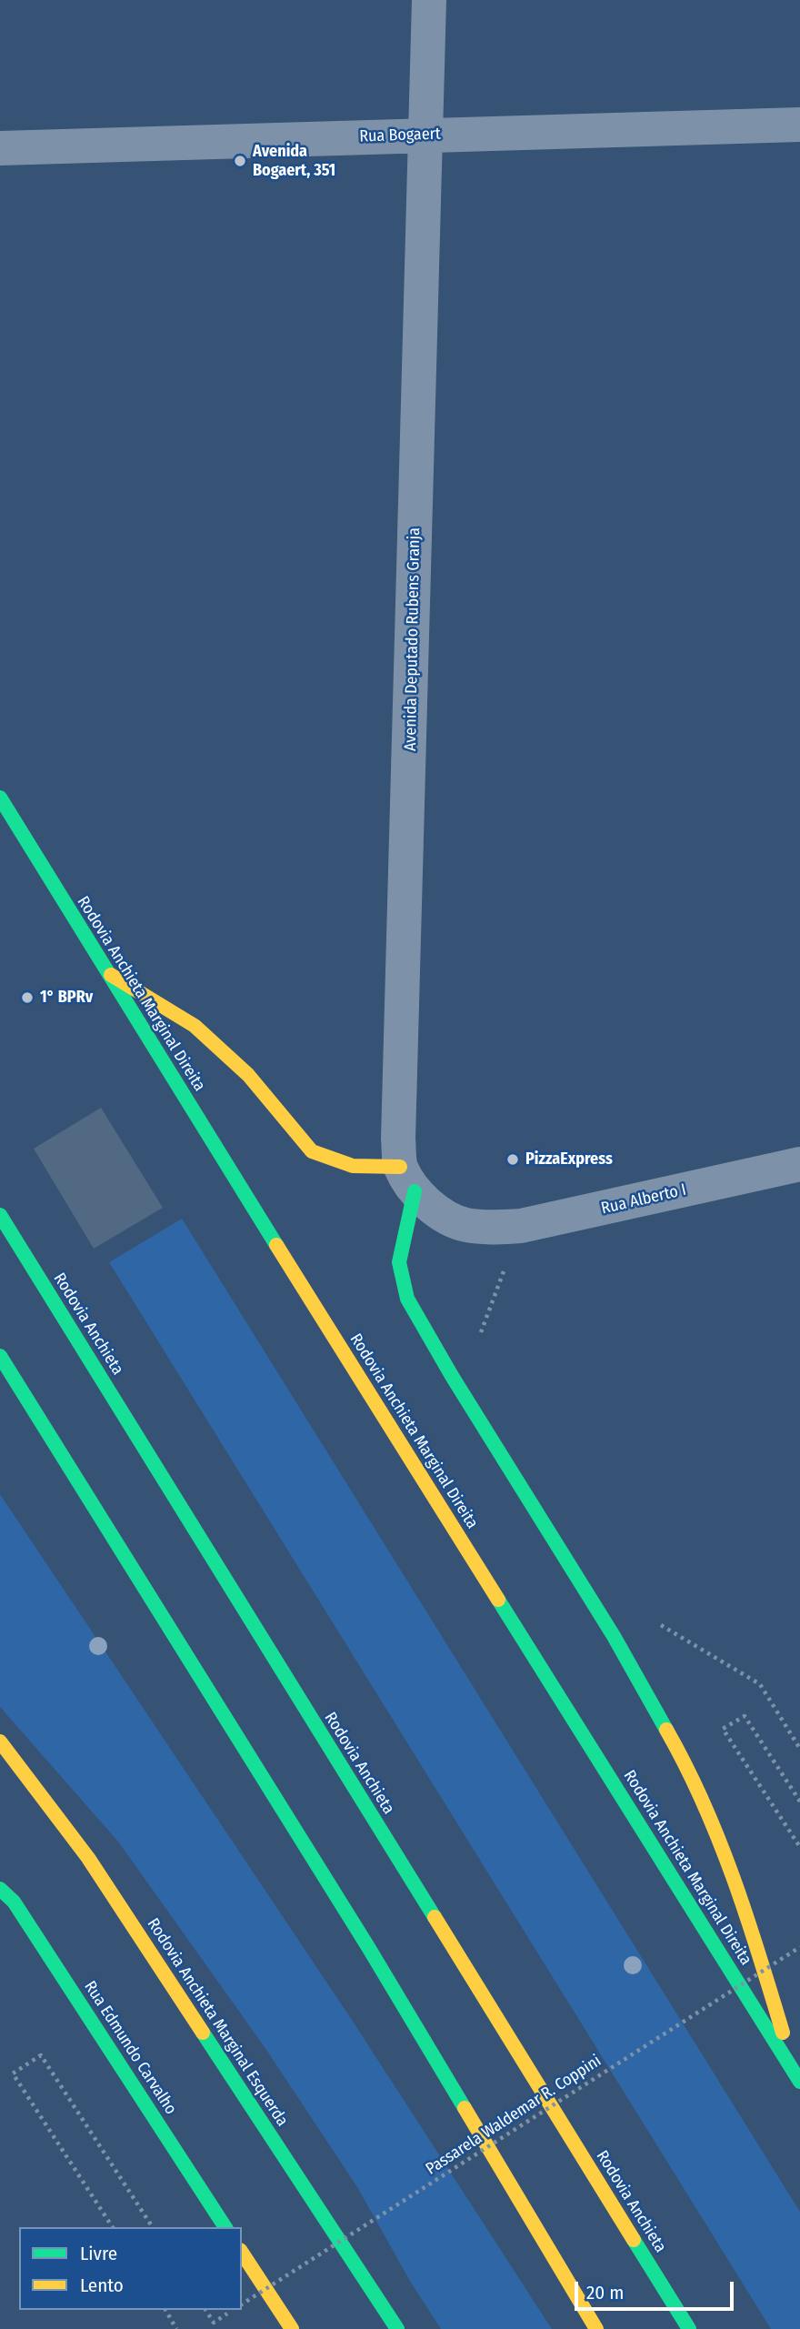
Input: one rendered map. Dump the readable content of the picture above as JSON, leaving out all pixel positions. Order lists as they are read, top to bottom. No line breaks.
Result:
{"streets":{"main road":["Rodovia Anchieta Marginal Direita","Rodovia Anchieta","Rodovia Anchieta Marginal Esquerda","Rua Edmundo Carvalho"],"street":["Rua Bogaert","Avenida Deputado Rubens Granja","Rua Alberto I"],"path":["Passarela Waldemar R. Coppini"]},"crossings":[["Rua Bogaert","Avenida Deputado Rubens Granja"],["Avenida Deputado Rubens Granja","Rua Alberto I"]],"places":["Avenida Bogaert, 351","1° BPRv","PizzaExpress"],"legend":["Livre","Lento"],"scale_bar":"20 m"}
